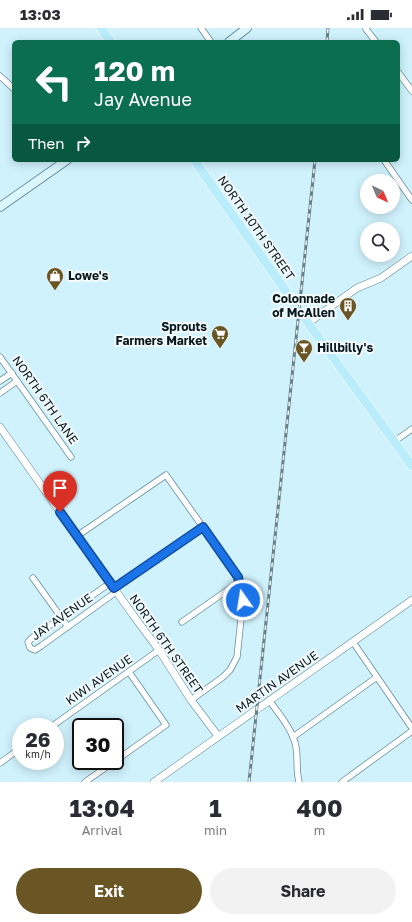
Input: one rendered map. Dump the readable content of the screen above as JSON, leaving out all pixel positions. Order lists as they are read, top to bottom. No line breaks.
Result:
{"streets":{"main road":["NORTH 10TH STREET"],"street":["NORTH 6TH LANE","JAY AVENUE","NORTH 6TH STREET","KIWI AVENUE","MARTIN AVENUE"]},"crossings":[["JAY AVENUE","NORTH 6TH STREET"],["NORTH 6TH STREET","KIWI AVENUE"],["NORTH 6TH STREET","MARTIN AVENUE"]],"places":{"shop":["Lowe's"],"building":["Colonnade of McAllen"],"supermarket":["Sprouts Farmers Market"],"bar":["Hillbilly's"]},"north":"bottom right","page":{"status":"13:03","turn":["120 m","Jay Avenue"],"then":"Then","speed":"26 km/h","limit":"30","eta":["13:04","Arrival","1","min","400","m"],"buttons":["Exit","Share"]}}
